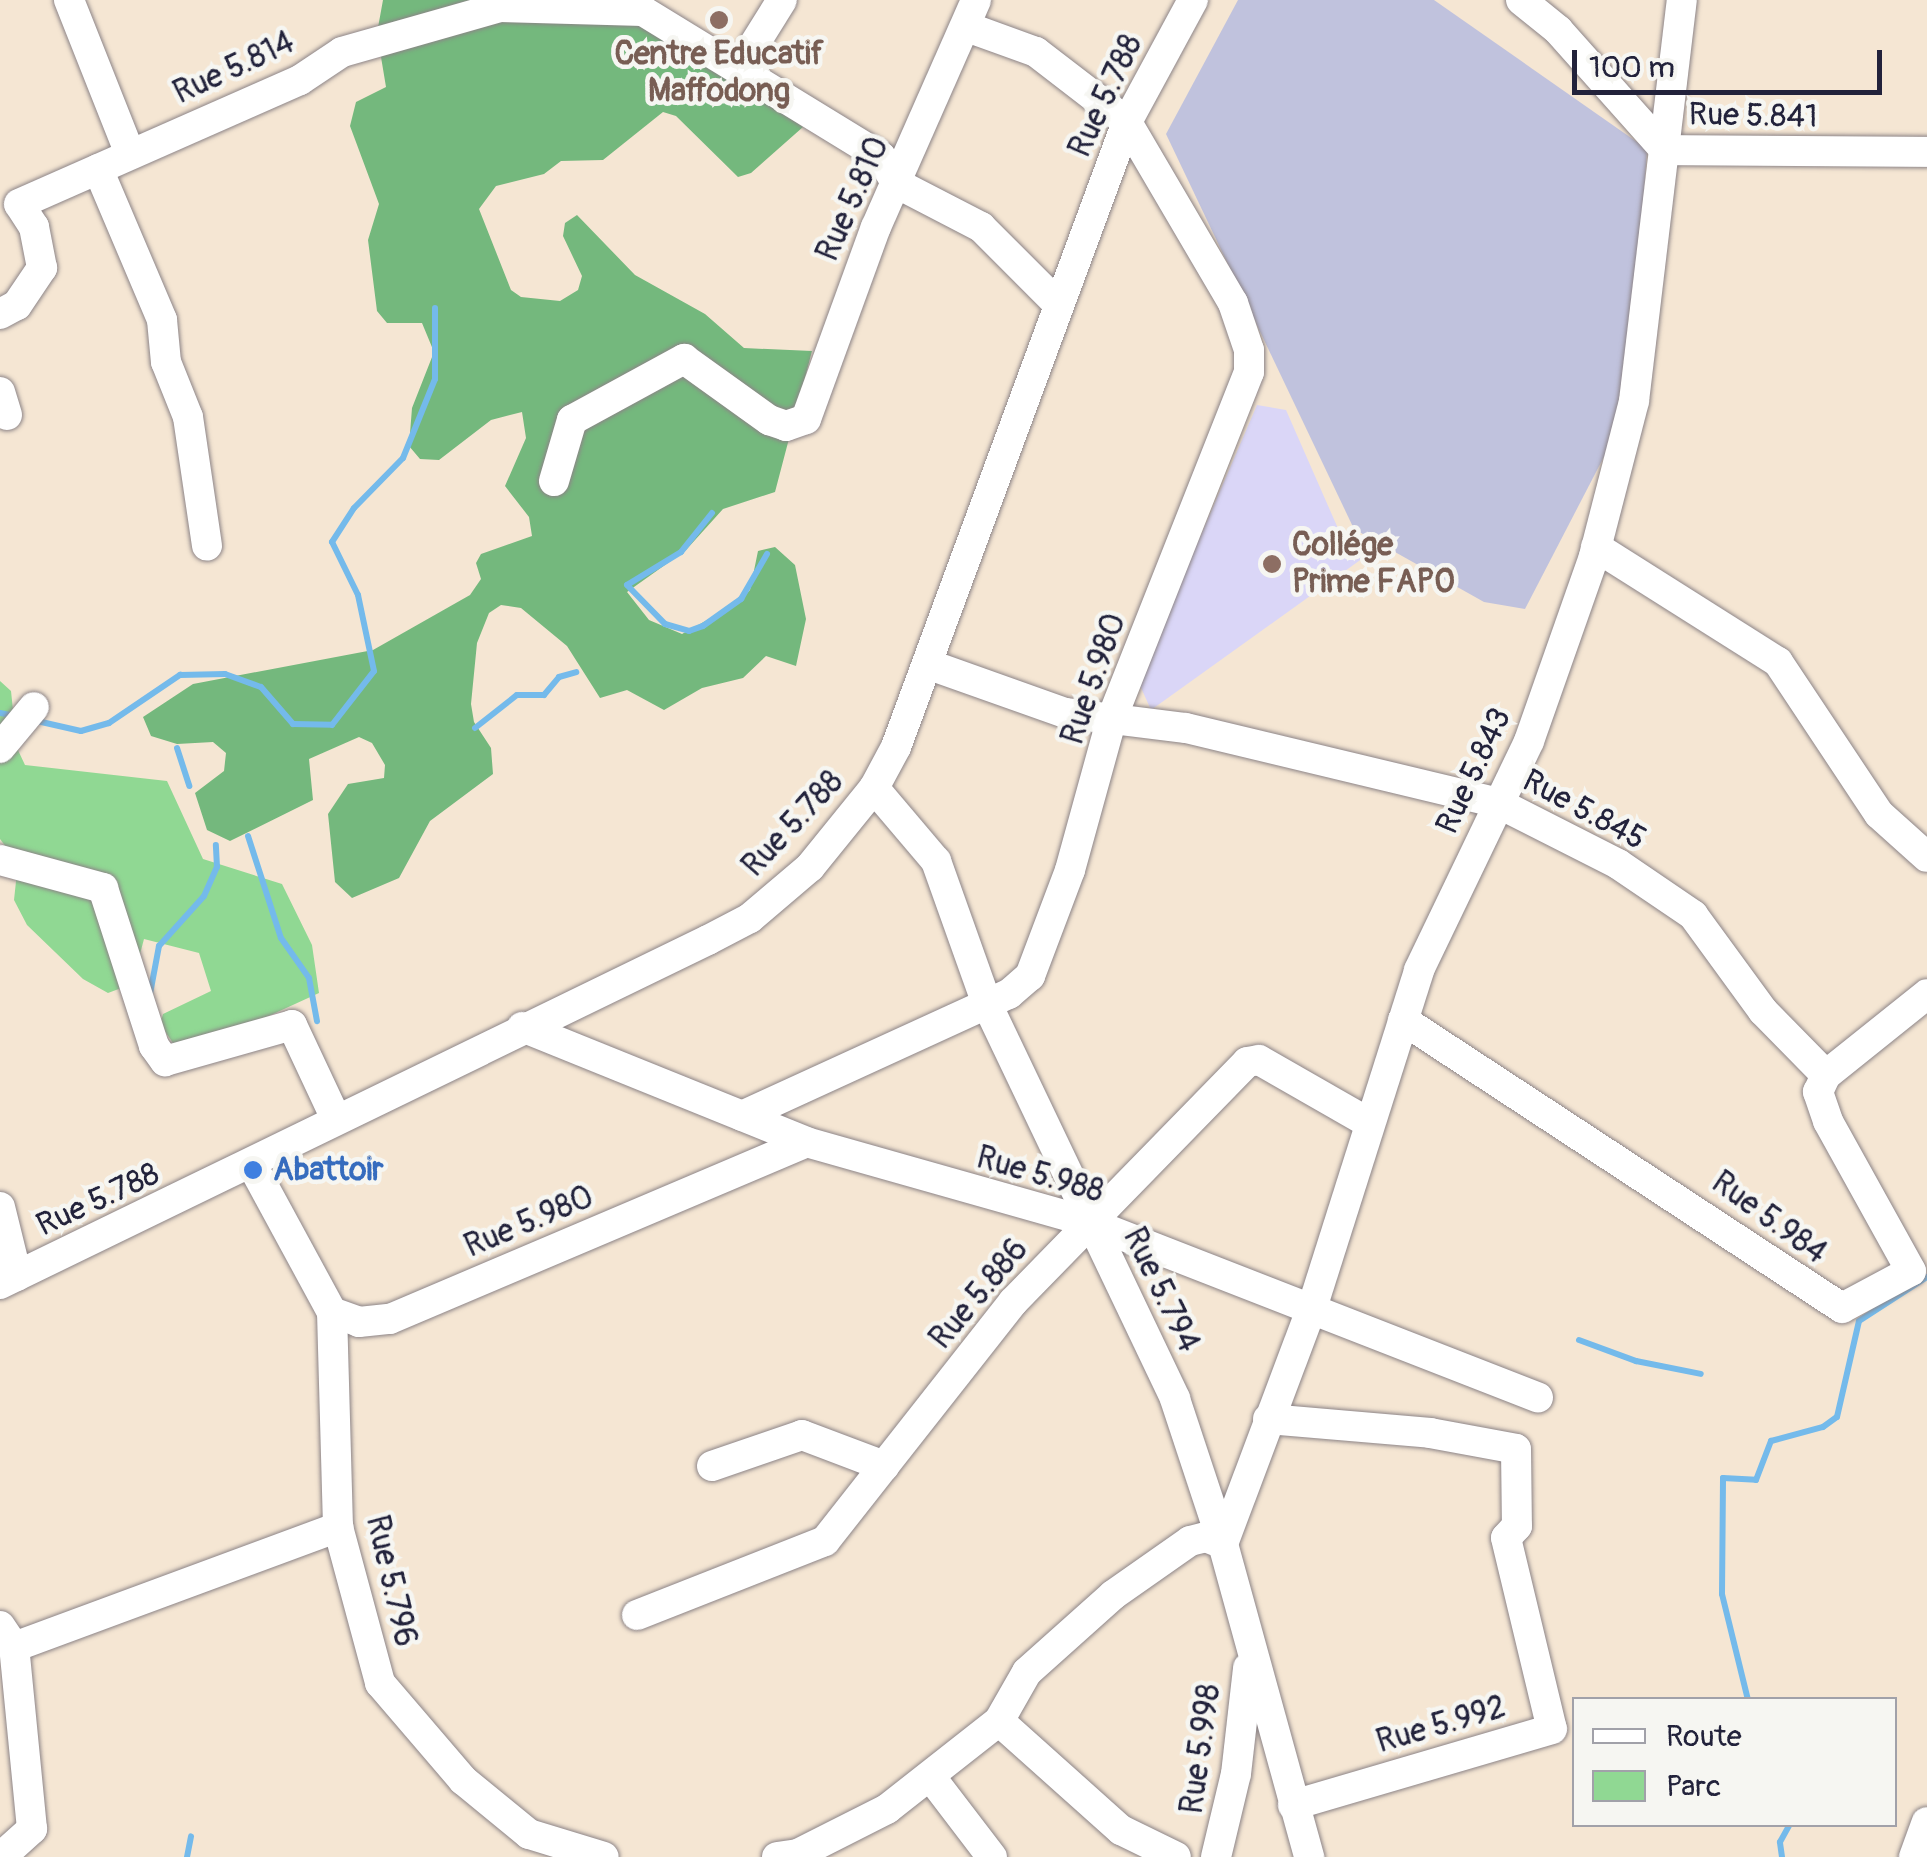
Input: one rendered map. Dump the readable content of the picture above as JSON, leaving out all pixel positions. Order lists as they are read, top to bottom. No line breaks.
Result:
{"streets":{"street":["Rue 5.814","Rue 5.788","Rue 5.841","Rue 5.810","Rue 5.980","Rue 5.843","Rue 5.845","Rue 5.988","Rue 5.984","Rue 5.794","Rue 5.886","Rue 5.796","Rue 5.992","Rue 5.998"]},"crossings":[["Rue 5.814","Rue 5.788"],["Rue 5.814","Rue 5.810"],["Rue 5.788","Rue 5.980"],["Rue 5.788","Rue 5.845"],["Rue 5.788","Rue 5.988"],["Rue 5.788","Rue 5.794"],["Rue 5.788","Rue 5.796"],["Rue 5.841","Rue 5.843"],["Rue 5.980","Rue 5.845"],["Rue 5.980","Rue 5.988"],["Rue 5.980","Rue 5.794"],["Rue 5.980","Rue 5.796"],["Rue 5.843","Rue 5.845"],["Rue 5.843","Rue 5.988"],["Rue 5.843","Rue 5.984"],["Rue 5.843","Rue 5.794"],["Rue 5.843","Rue 5.886"],["Rue 5.843","Rue 5.992"],["Rue 5.845","Rue 5.984"],["Rue 5.988","Rue 5.794"],["Rue 5.988","Rue 5.886"],["Rue 5.794","Rue 5.886"],["Rue 5.794","Rue 5.992"],["Rue 5.794","Rue 5.998"]],"places":["Centre Educatif Maffodong","Collége Prime FAPO","Abattoir"],"legend":["Route","Parc"],"scale_bar":"100 m"}
